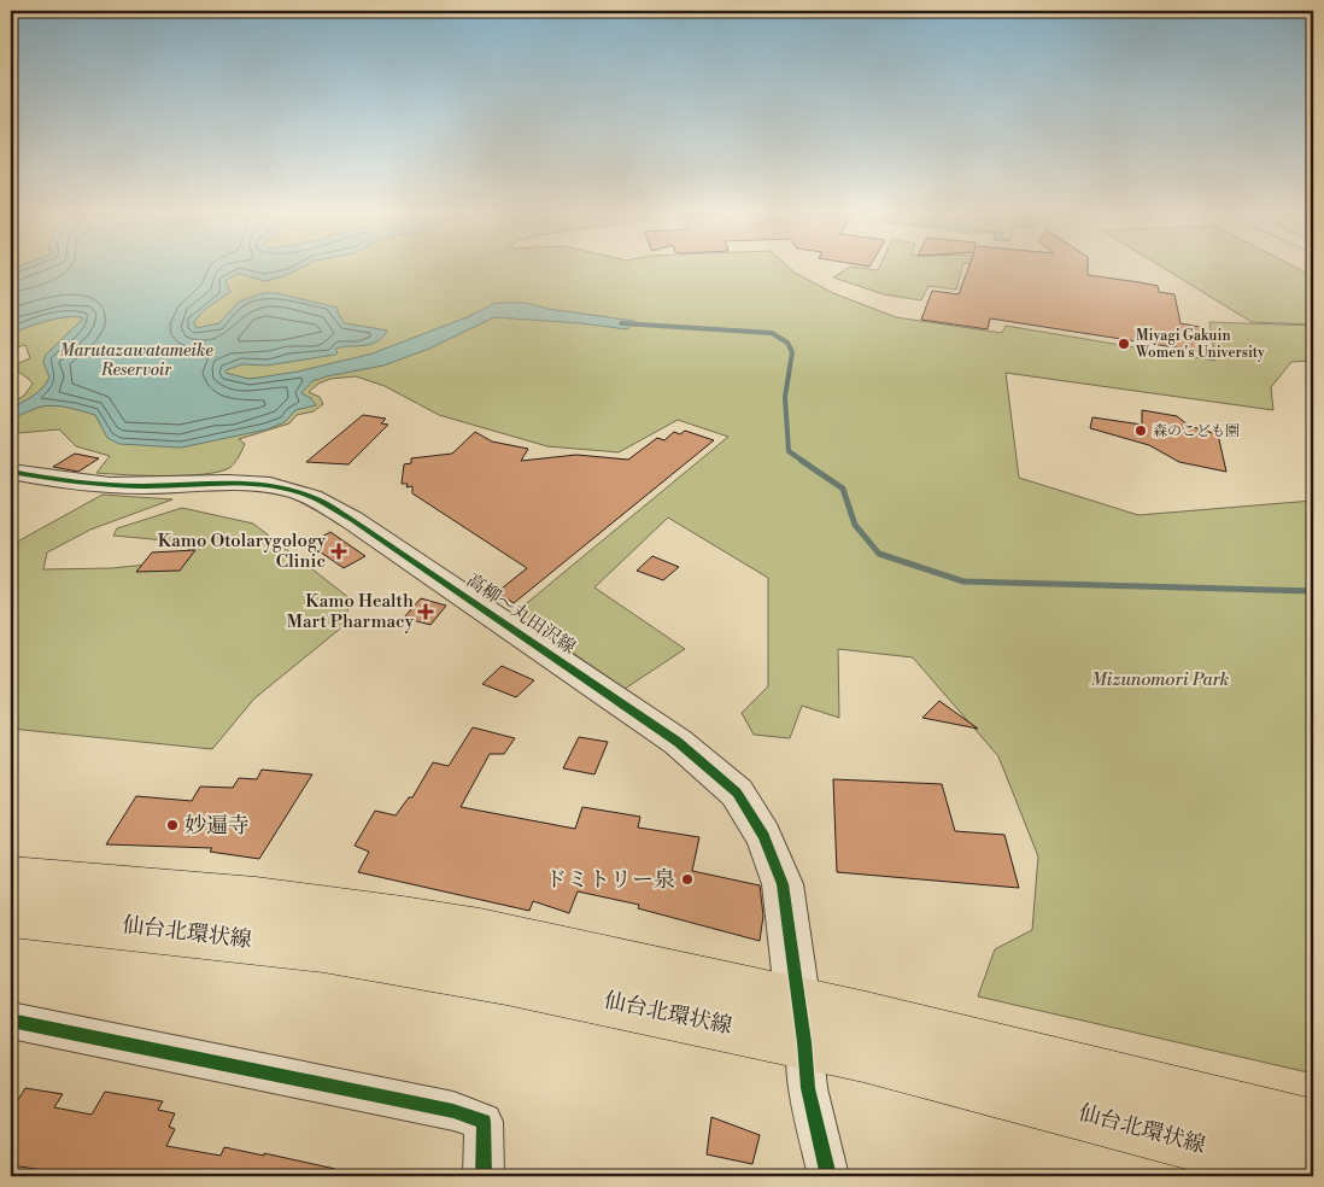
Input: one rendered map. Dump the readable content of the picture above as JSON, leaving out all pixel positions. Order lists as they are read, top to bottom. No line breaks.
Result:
{"streets":{"main road":["仙台北環状線"],"street":["高柳～丸田沢線"]},"crossings":[["高柳～丸田沢線","仙台北環状線"]],"water":["Marutazawatameike Reservoir"],"parks":["Mizunomori Park"],"places":{"other":["Miyagi Gakuin Women's University","森のこども園","妙遍寺","ドミトリー泉"],"health":["Kamo Otolarygology Clinic","Kamo Health Mart Pharmacy"]}}
